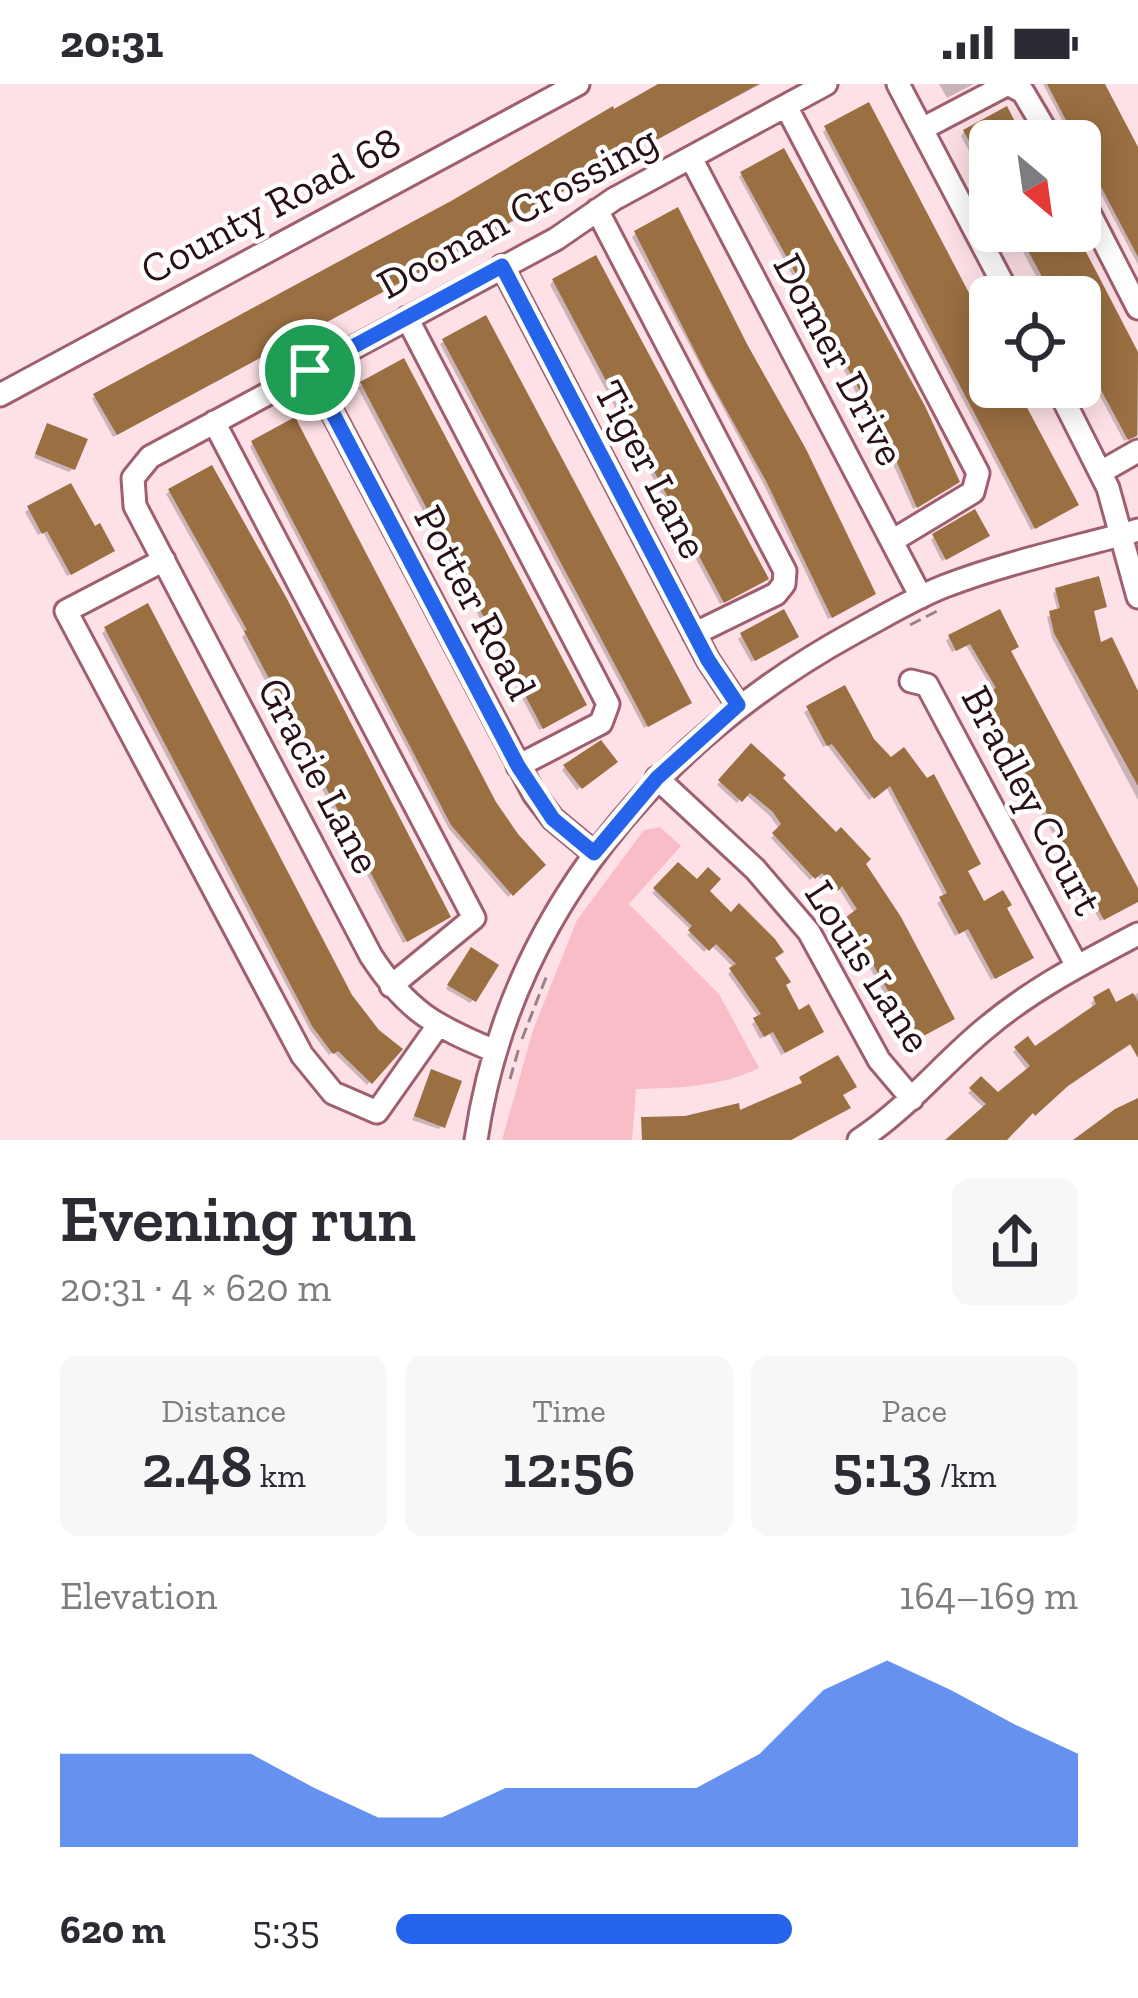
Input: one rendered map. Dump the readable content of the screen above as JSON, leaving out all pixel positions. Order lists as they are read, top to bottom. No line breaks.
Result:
{"streets":{"street":["County Road 68","Doonan Crossing","Domer Drive","Tiger Lane","Potter Road","Gracie Lane","Bradley Court","Louis Lane"]},"crossings":[["Doonan Crossing","Domer Drive"],["Doonan Crossing","Tiger Lane"],["Doonan Crossing","Potter Road"],["Doonan Crossing","Gracie Lane"]],"north":"bottom right","page":{"status":"20:31","heading":["Evening run","20:31 · 4 × 620 m"],"stats":[["Distance","2.48 km"],["Time","12:56"],["Pace","5:13 /km"]],"chart":["Elevation","164–169 m"],"list":[{"name":"620 m","note":"5:35"}]}}
